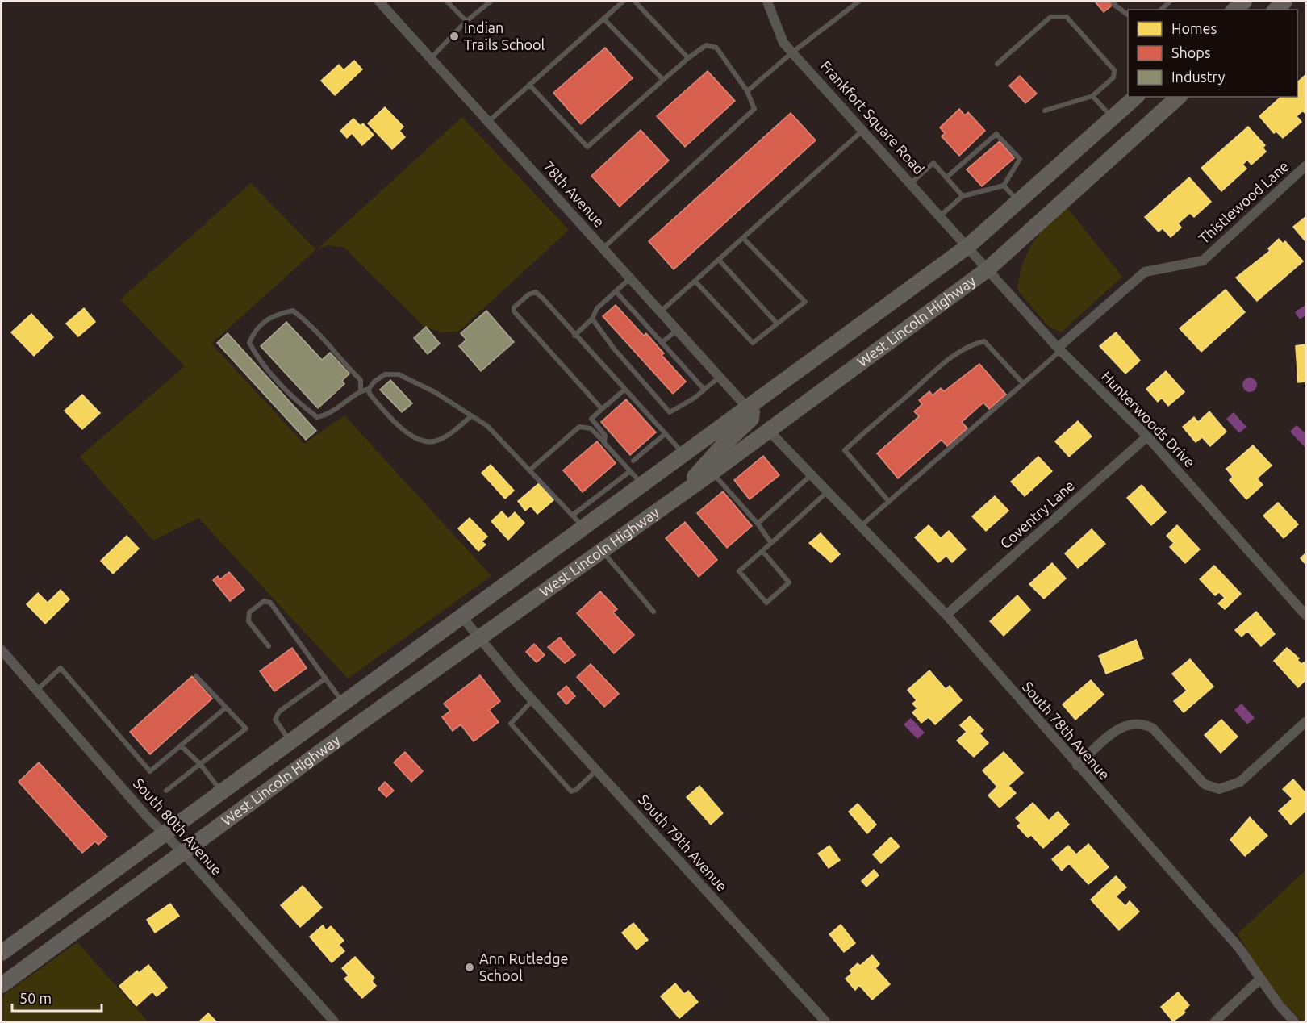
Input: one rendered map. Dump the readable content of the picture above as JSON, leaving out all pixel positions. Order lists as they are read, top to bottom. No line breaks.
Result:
{"streets":{"main road":["West Lincoln Highway"],"street":["Frankfort Square Road","78th Avenue","Thistlewood Lane","Hunterwoods Drive","Coventry Lane","South 78th Avenue","South 80th Avenue","South 79th Avenue"]},"crossings":[["Frankfort Square Road","West Lincoln Highway"],["Frankfort Square Road","Hunterwoods Drive"],["78th Avenue","West Lincoln Highway"],["Thistlewood Lane","Hunterwoods Drive"],["West Lincoln Highway","Hunterwoods Drive"],["West Lincoln Highway","South 80th Avenue"],["West Lincoln Highway","South 79th Avenue"],["Hunterwoods Drive","Coventry Lane"],["Coventry Lane","South 78th Avenue"]],"places":["Indian Trails School","Ann Rutledge School"],"legend":["Homes","Shops","Industry"],"scale_bar":"50 m"}
